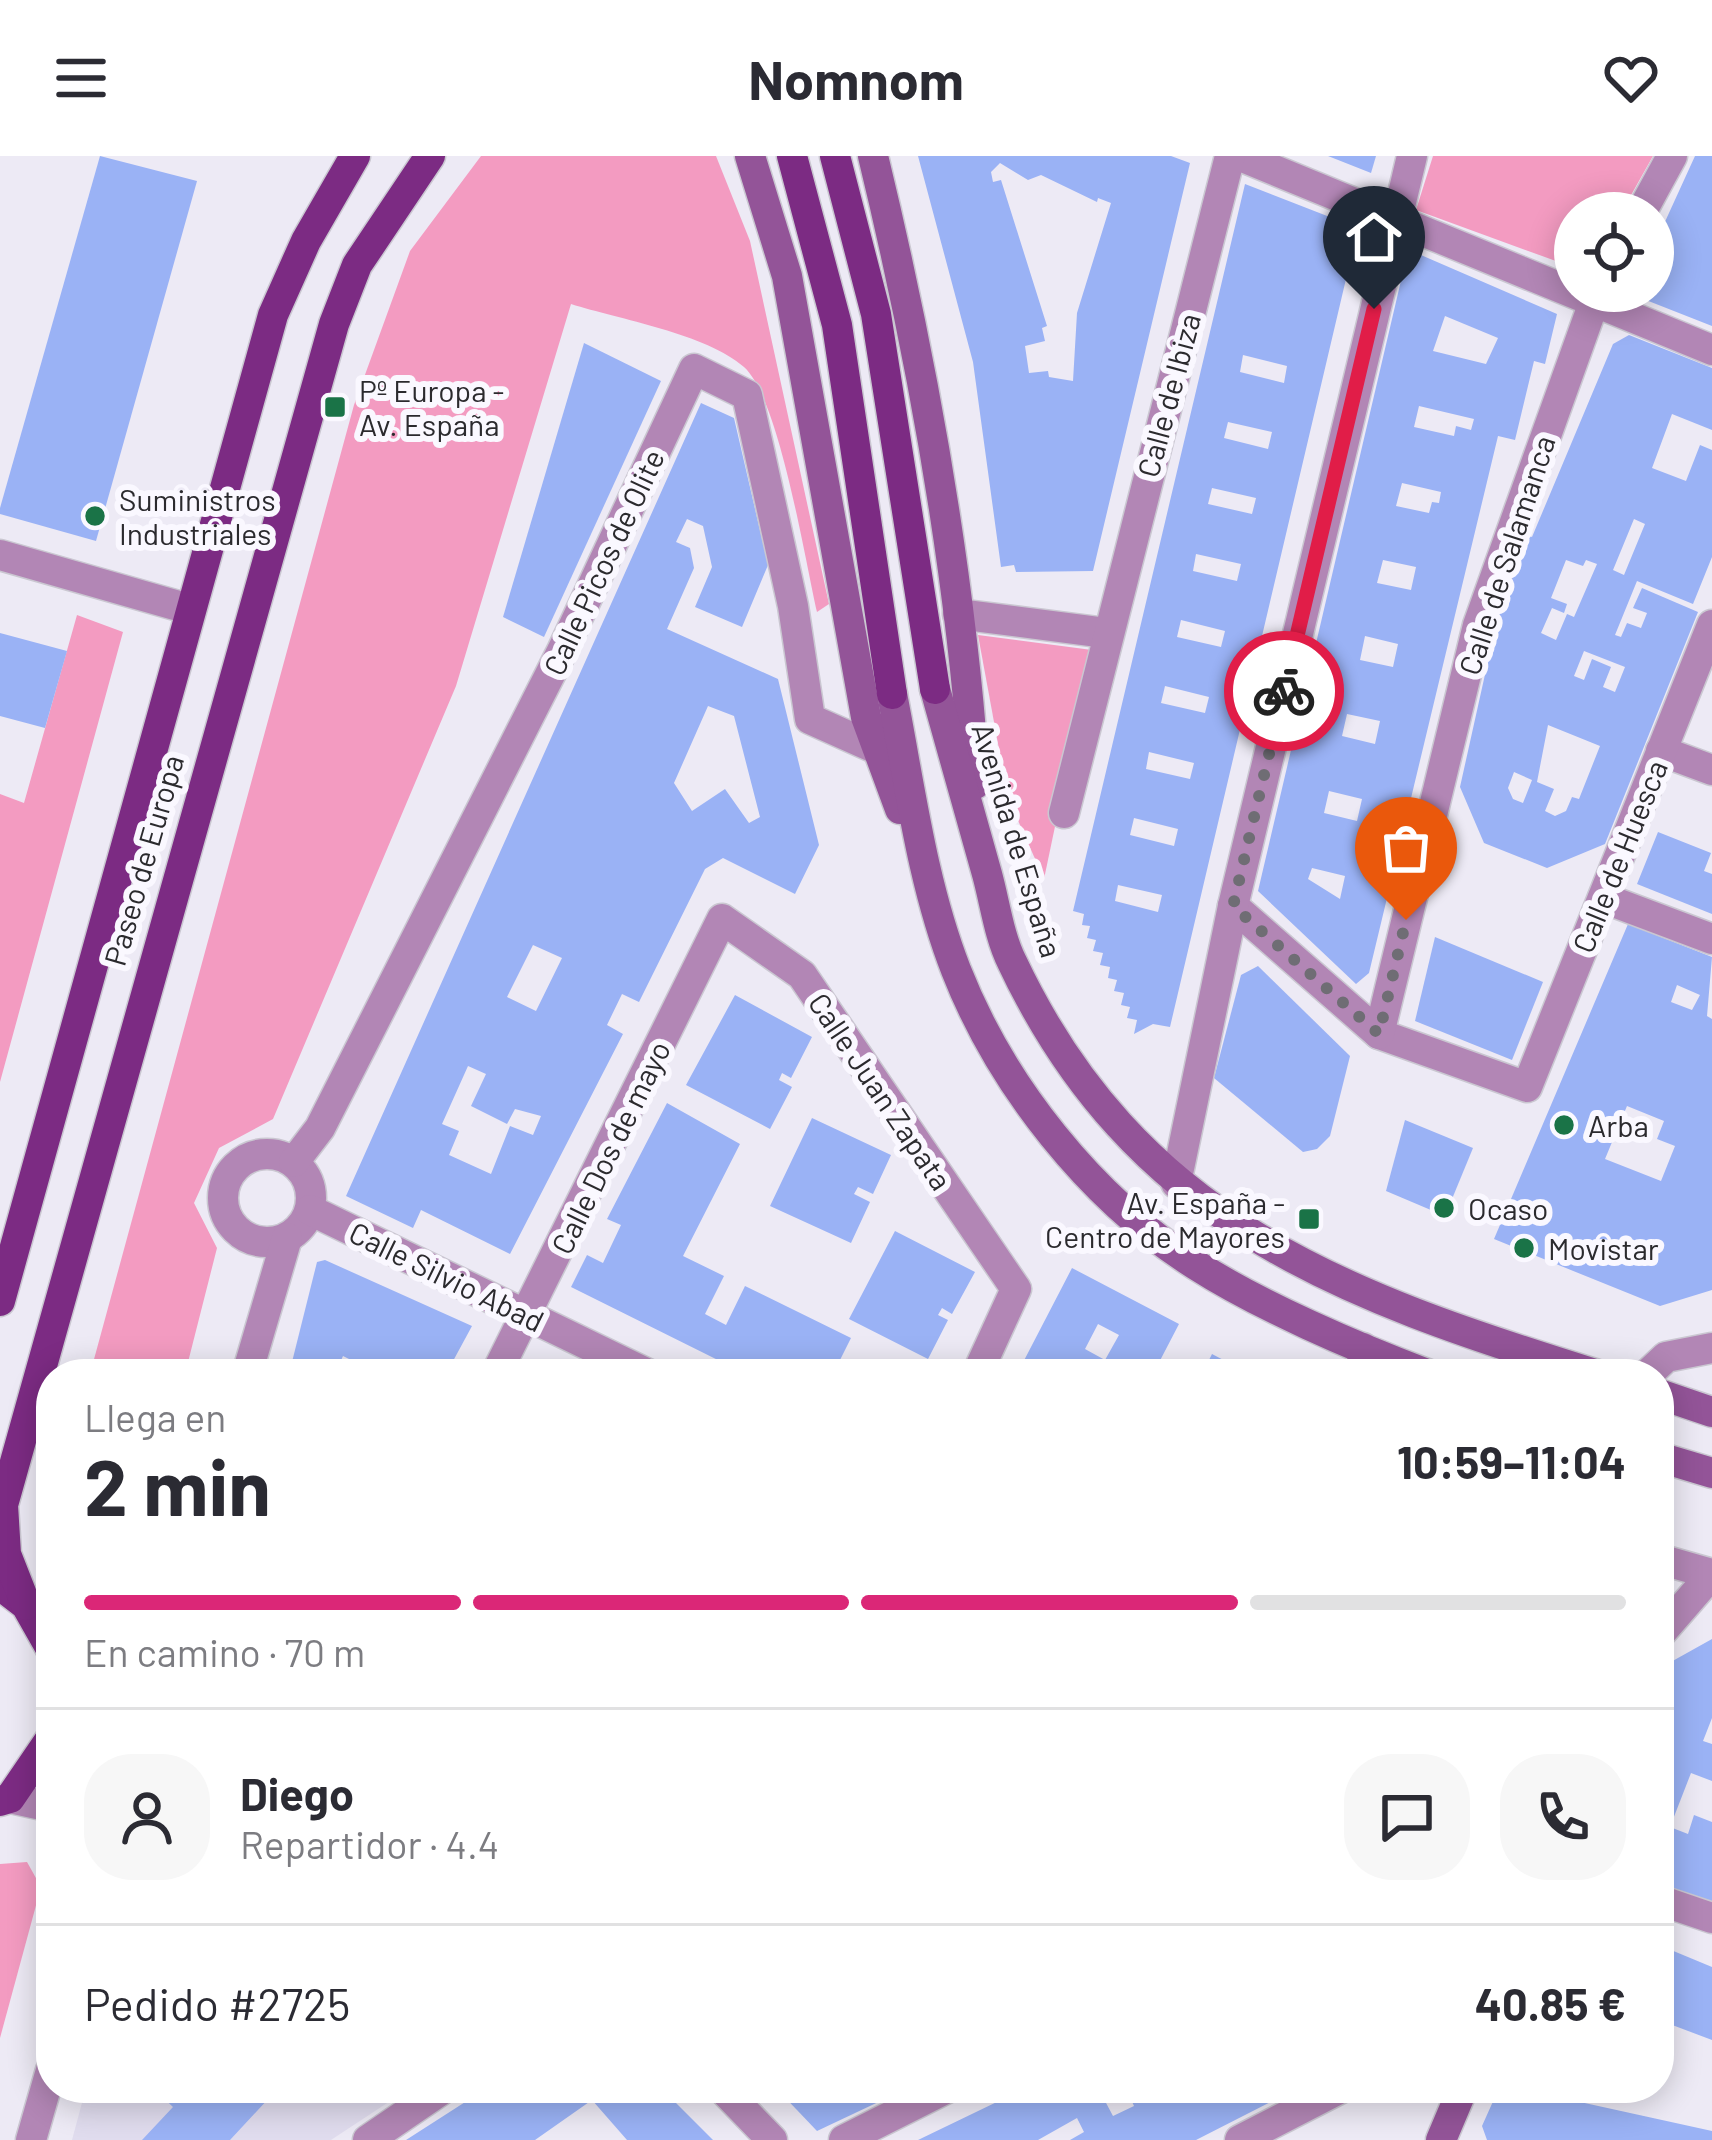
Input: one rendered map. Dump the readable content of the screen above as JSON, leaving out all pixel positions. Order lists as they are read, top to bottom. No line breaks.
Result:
{"streets":{"main road":["Avenida de España","Paseo de Europa"],"street":["Calle de Ibiza","Calle de Salamanca","Calle Picos de Olite","Calle de Huesca","Calle Juan Zapata","Calle Dos de mayo","Calle Silvio Abad"]},"crossings":[["Calle de Salamanca","Calle de Huesca"],["Calle Picos de Olite","Calle Silvio Abad"],["Calle Juan Zapata","Calle Dos de mayo"],["Calle Dos de mayo","Calle Silvio Abad"]],"places":{"transit":["Pº Europa - Av. España","Av. España - Centro de Mayores"],"other":["Suministros Industriales","Arba","Ocaso","Movistar"]},"page":{"header":"Nomnom","heading":["2 min","Llega en","10:59–11:04"],"panel":["Diego","Repartidor · 4.4","Pedido #2725","40.85 €"],"bar":"En camino · 70 m"}}
